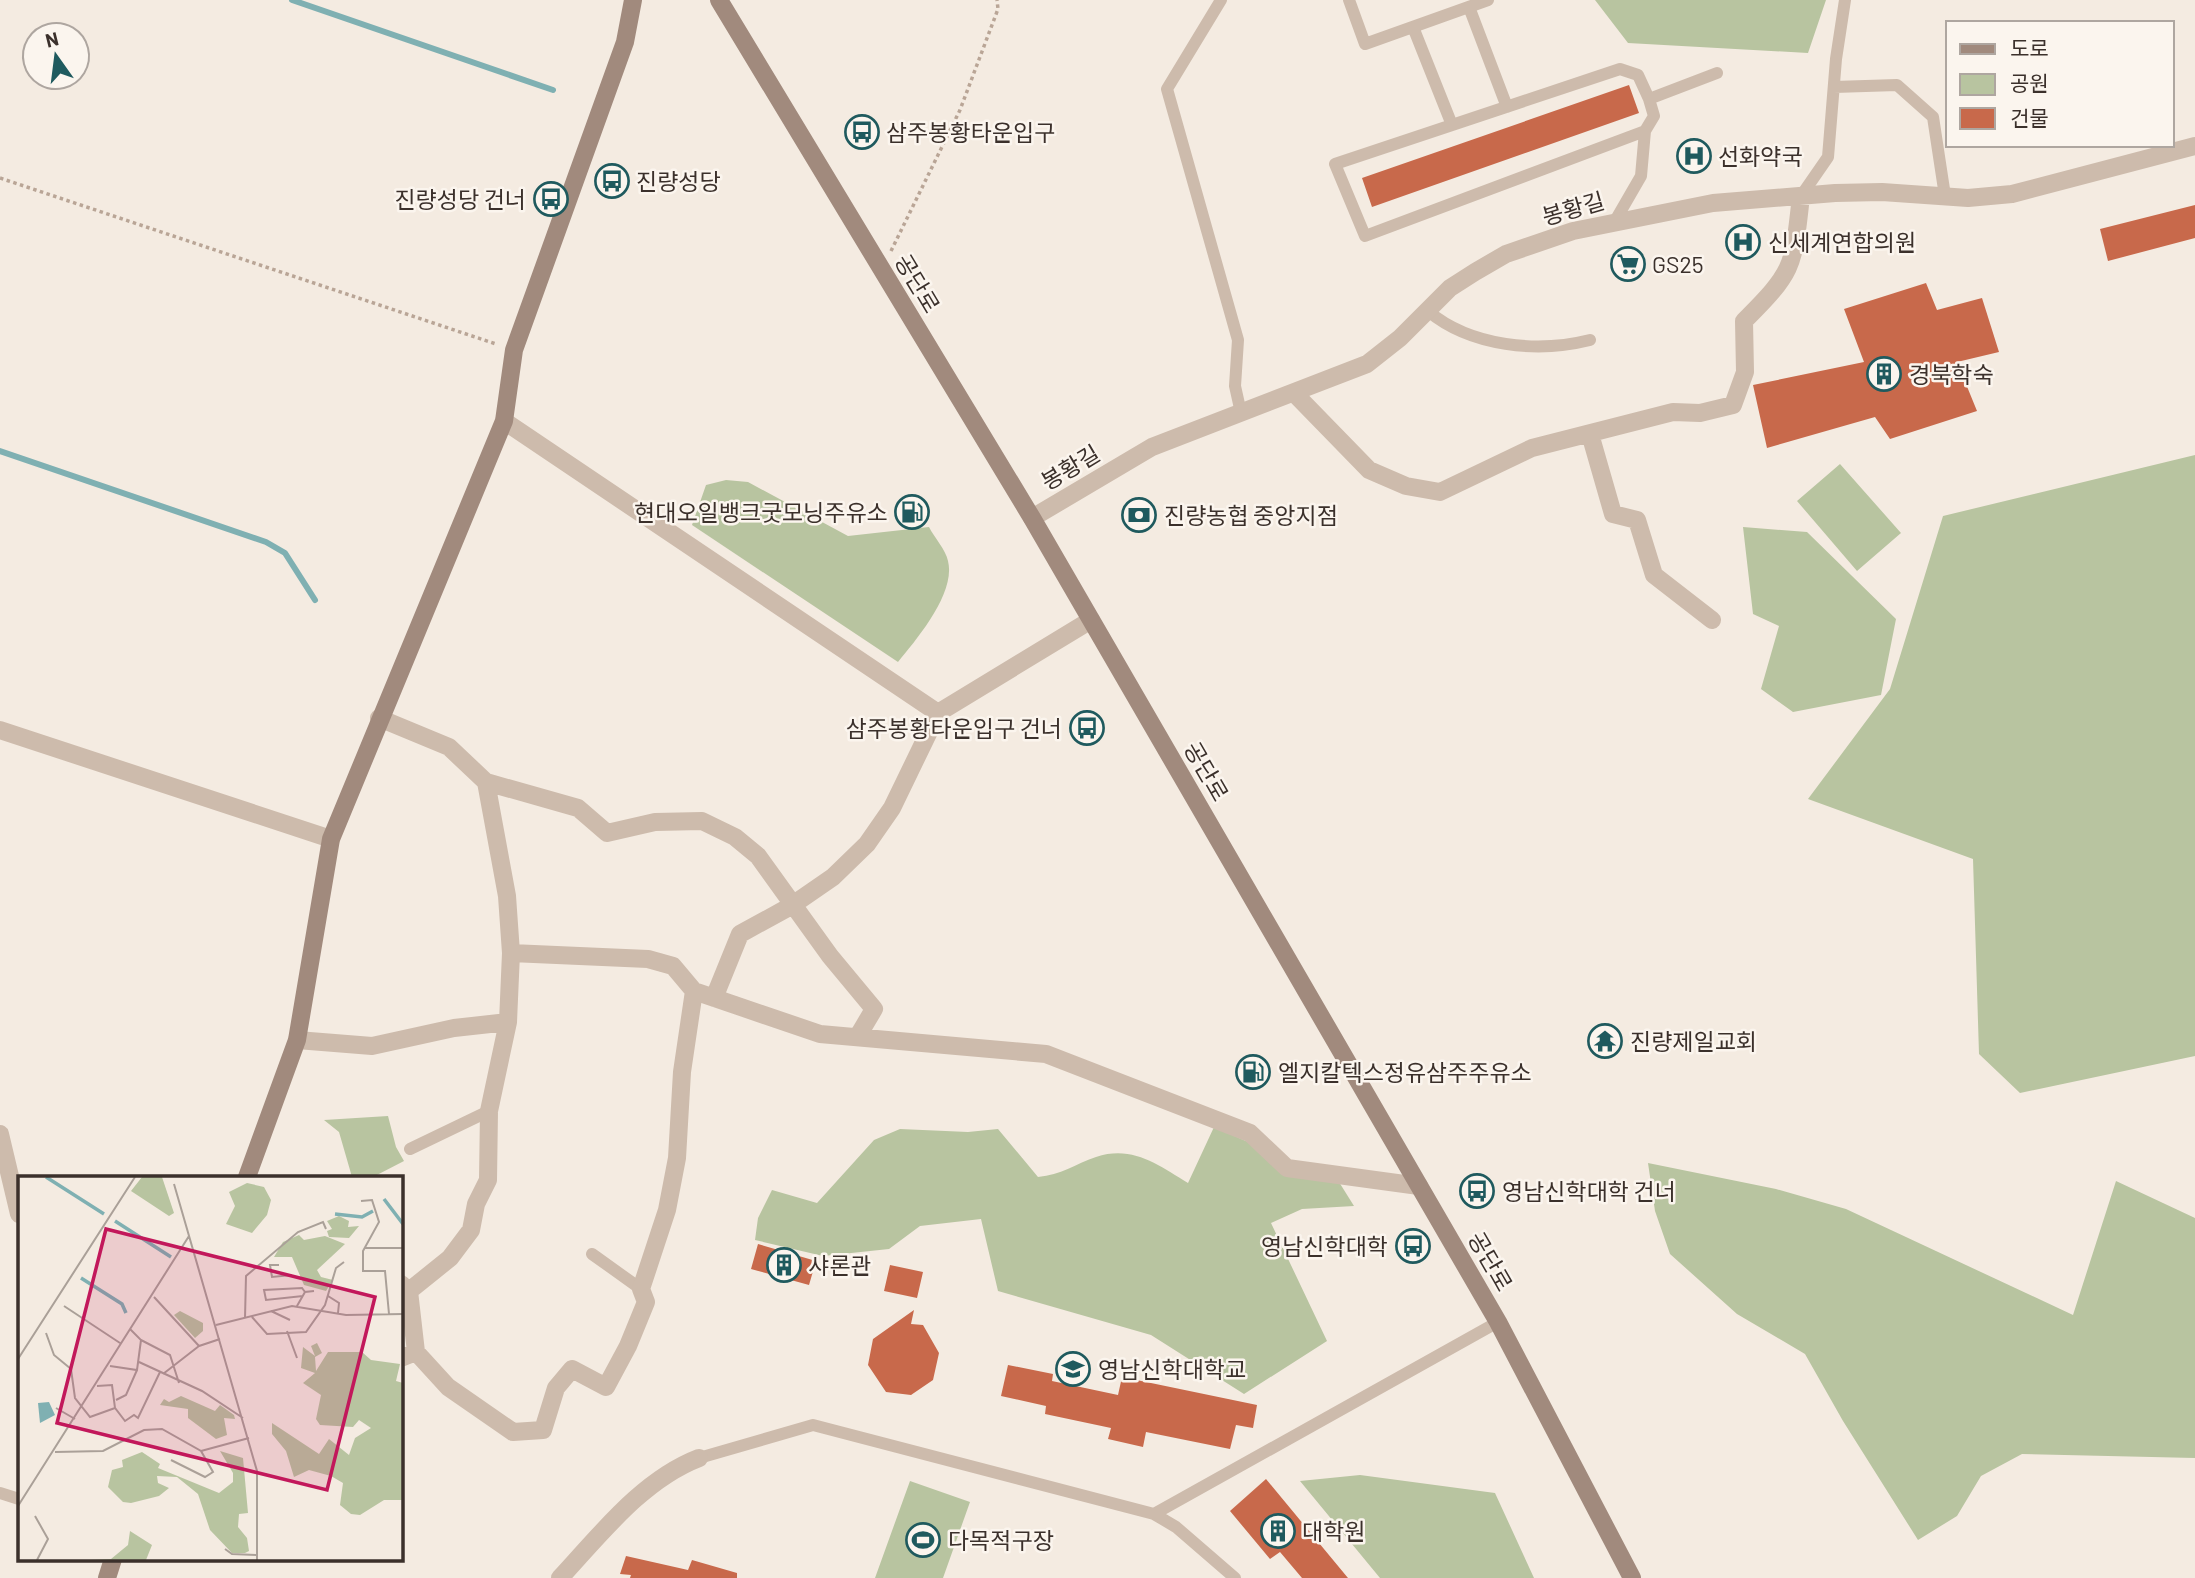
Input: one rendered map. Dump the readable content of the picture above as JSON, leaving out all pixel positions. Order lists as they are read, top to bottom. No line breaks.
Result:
{"streets":{"street":["봉황길","공단로"]},"crossings":[["봉황길","공단로"]],"places":{"bus stop":["삼주봉황타운입구","진량성당","진량성당 건너","삼주봉황타운입구 건너","영남신학대학 건너","영남신학대학"],"hospital":["선화약국","신세계연합의원"],"supermarket":["GS25"],"building":["경북학숙","샤론관","대학원"],"fuel station":["현대오일뱅크굿모닝주유소","엘지칼텍스정유삼주주유소"],"bank":["진량농협 중앙지점"],"temple":["진량제일교회"],"school or university":["영남신학대학교"],"sports":["다목적구장"]},"legend":["도로","공원","건물"],"north":"top"}
